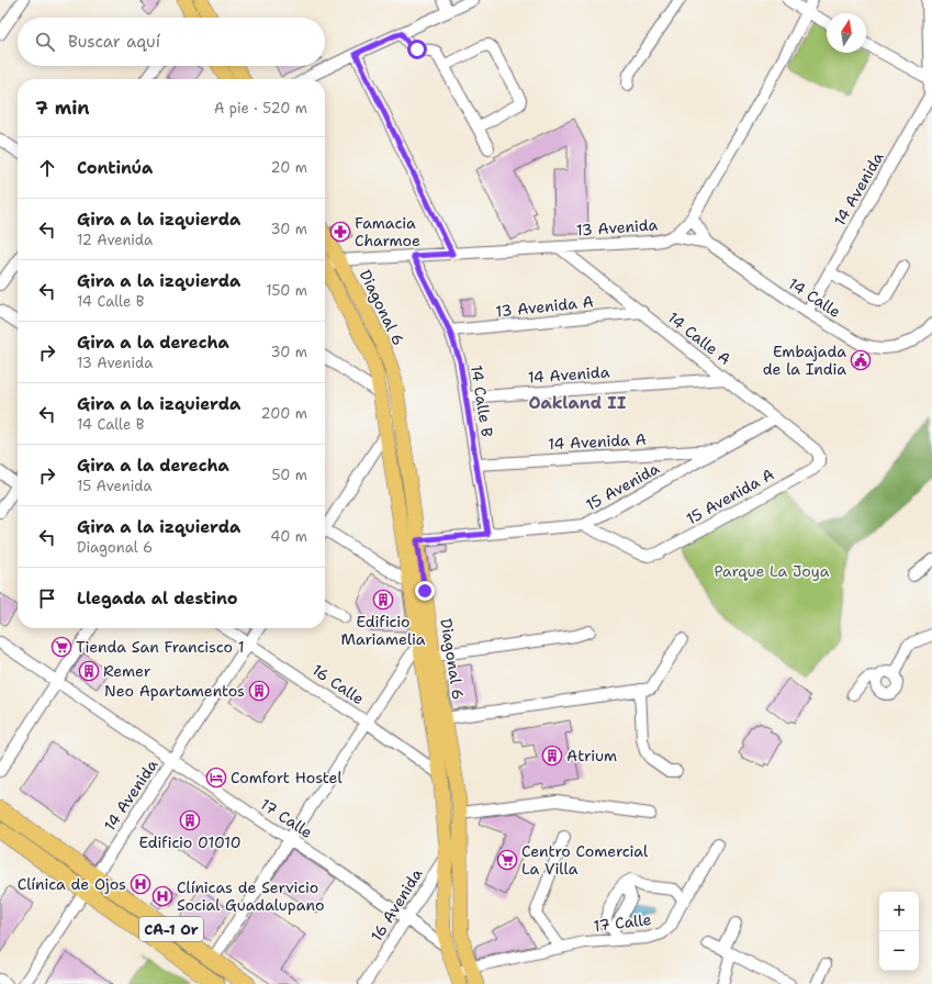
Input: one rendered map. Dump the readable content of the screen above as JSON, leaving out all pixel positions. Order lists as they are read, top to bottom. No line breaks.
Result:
{"streets":{"highway":["CA-1 Or"],"main road":["Diagonal 6"],"street":["14 Avenida","13 Avenida","14 Calle","13 Avenida A","14 Calle A","14 Calle B","14 Avenida A","15 Avenida","15 Avenida A","16 Calle","17 Calle","16 Avenida"]},"crossings":[["14 Avenida","14 Calle"],["14 Avenida","14 Calle A"],["14 Avenida","14 Calle B"],["14 Avenida","16 Calle"],["14 Avenida","17 Calle"],["14 Avenida","CA-1 Or"],["13 Avenida","14 Calle"],["13 Avenida","Diagonal 6"],["13 Avenida","14 Calle A"],["13 Avenida","14 Calle B"],["13 Avenida A","14 Calle A"],["13 Avenida A","14 Calle B"],["Diagonal 6","15 Avenida"],["Diagonal 6","16 Calle"],["Diagonal 6","17 Calle"],["Diagonal 6","16 Avenida"],["14 Calle A","15 Avenida"],["14 Calle A","15 Avenida A"],["14 Calle B","14 Avenida A"],["14 Calle B","15 Avenida"],["14 Avenida A","15 Avenida"],["15 Avenida","15 Avenida A"],["17 Calle","16 Avenida"]],"districts":["Oakland II"],"parks":["Parque La Joya"],"places":{"pharmacy":["Famacia Charmoe"],"public building":["Embajada de la India"],"building":["Edificio Mariamelia","Remer","Neo Apartamentos","Atrium","Edificio 01010"],"supermarket":["Tienda San Francisco 1","Centro Comercial La Villa"],"hotel":["Comfort Hostel"],"hospital":["Clínica de Ojos","Clínicas de Servicio Social Guadalupano"]},"north":"top","page":{"search":"Buscar aquí","heading":["7 min","A pie · 520 m"],"list":[["Continúa","20 m"],["Gira a la izquierda","12 Avenida","30 m"],["Gira a la izquierda","14 Calle B","150 m"],["Gira a la derecha","13 Avenida","30 m"],["Gira a la izquierda","14 Calle B","200 m"],["Gira a la derecha","15 Avenida","50 m"],["Gira a la izquierda","Diagonal 6","40 m"],"Llegada al destino"],"map_buttons":["+","−"]}}
